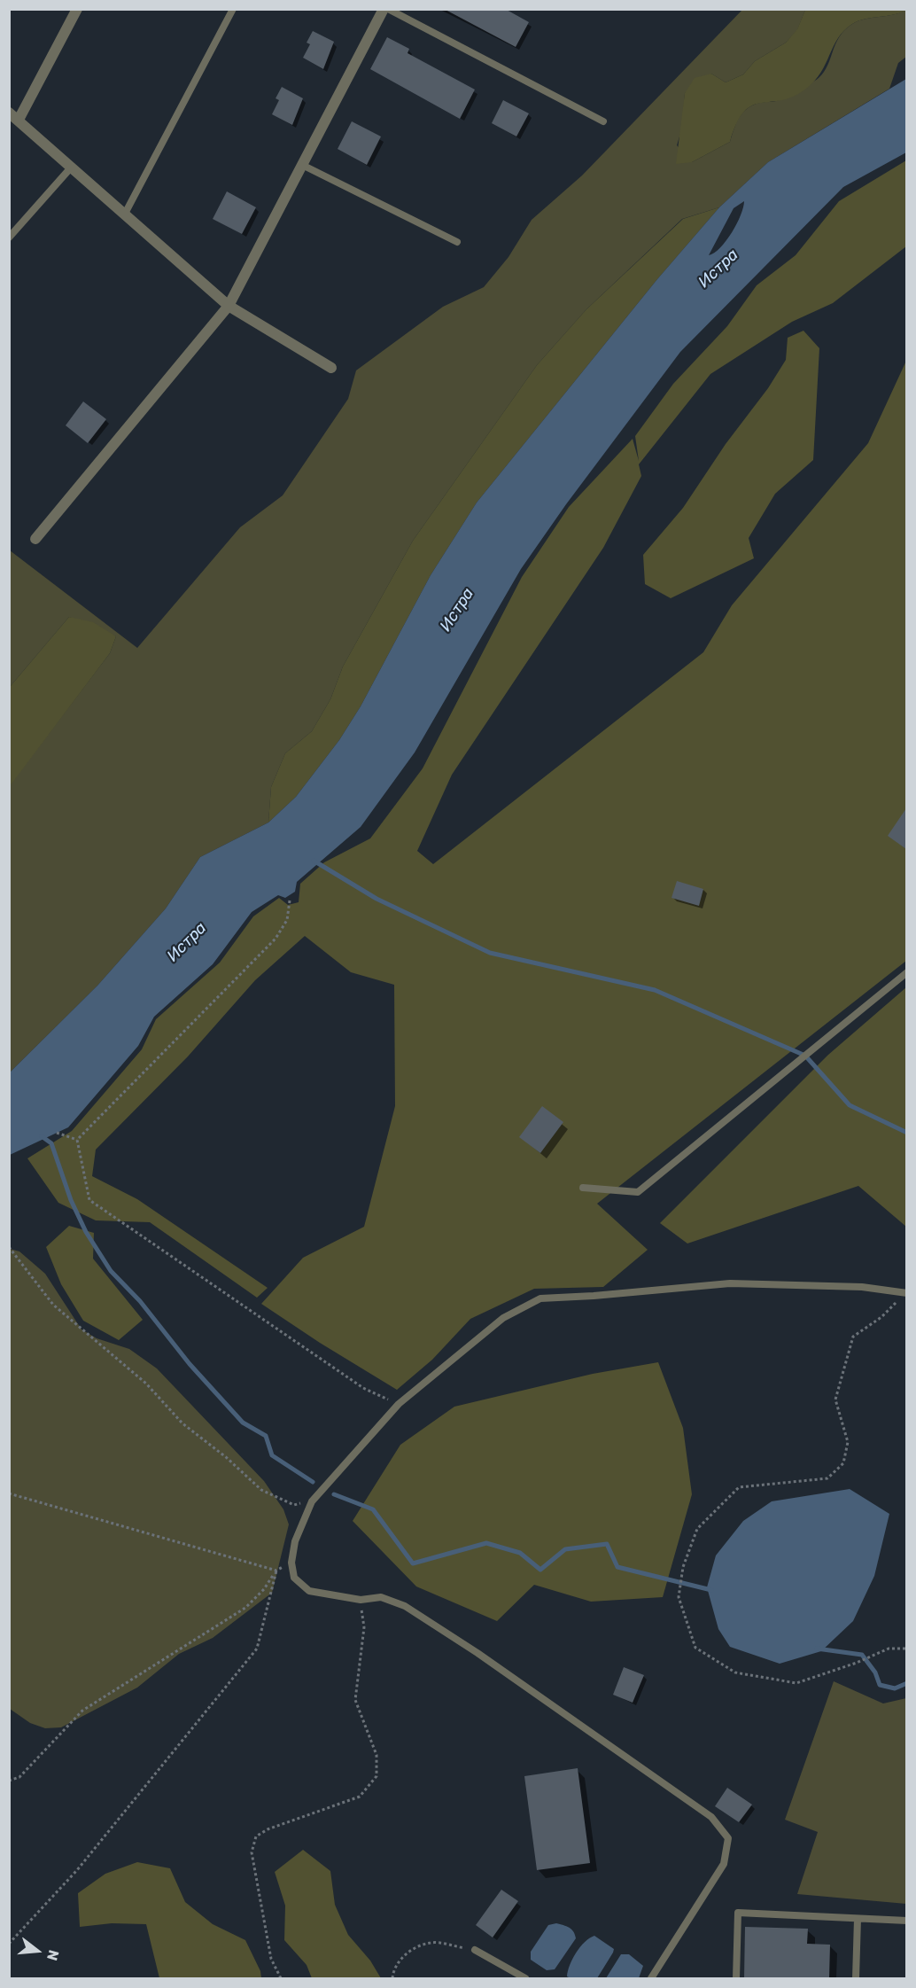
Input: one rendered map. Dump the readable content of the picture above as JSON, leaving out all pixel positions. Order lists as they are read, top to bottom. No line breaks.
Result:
{"water":["Истра"],"north":"right"}
